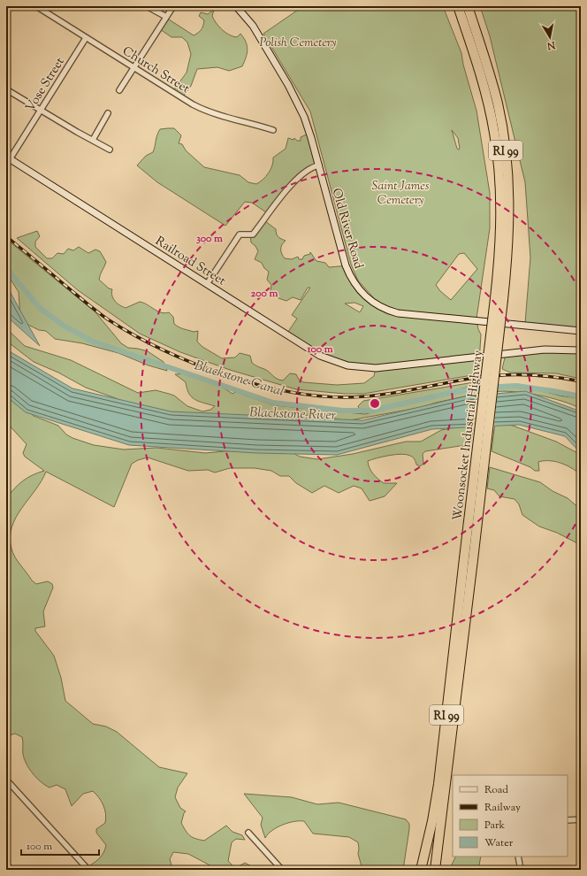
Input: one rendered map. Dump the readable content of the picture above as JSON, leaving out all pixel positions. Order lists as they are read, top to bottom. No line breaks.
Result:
{"streets":{"highway":["RI 99","Woonsocket Industrial Highway"],"street":["Church Street","Vose Street","Old River Road","Railroad Street"]},"crossings":[["Church Street","Vose Street"],["Vose Street","Railroad Street"]],"water":["Blackstone Canal","Blackstone River"],"parks":["Polish Cemetery","Saint James Cemetery"],"legend":["Road","Railway","Park","Water"],"scale_bar":"100 m","north":"bottom","rings":["300 m","200 m","100 m"]}
